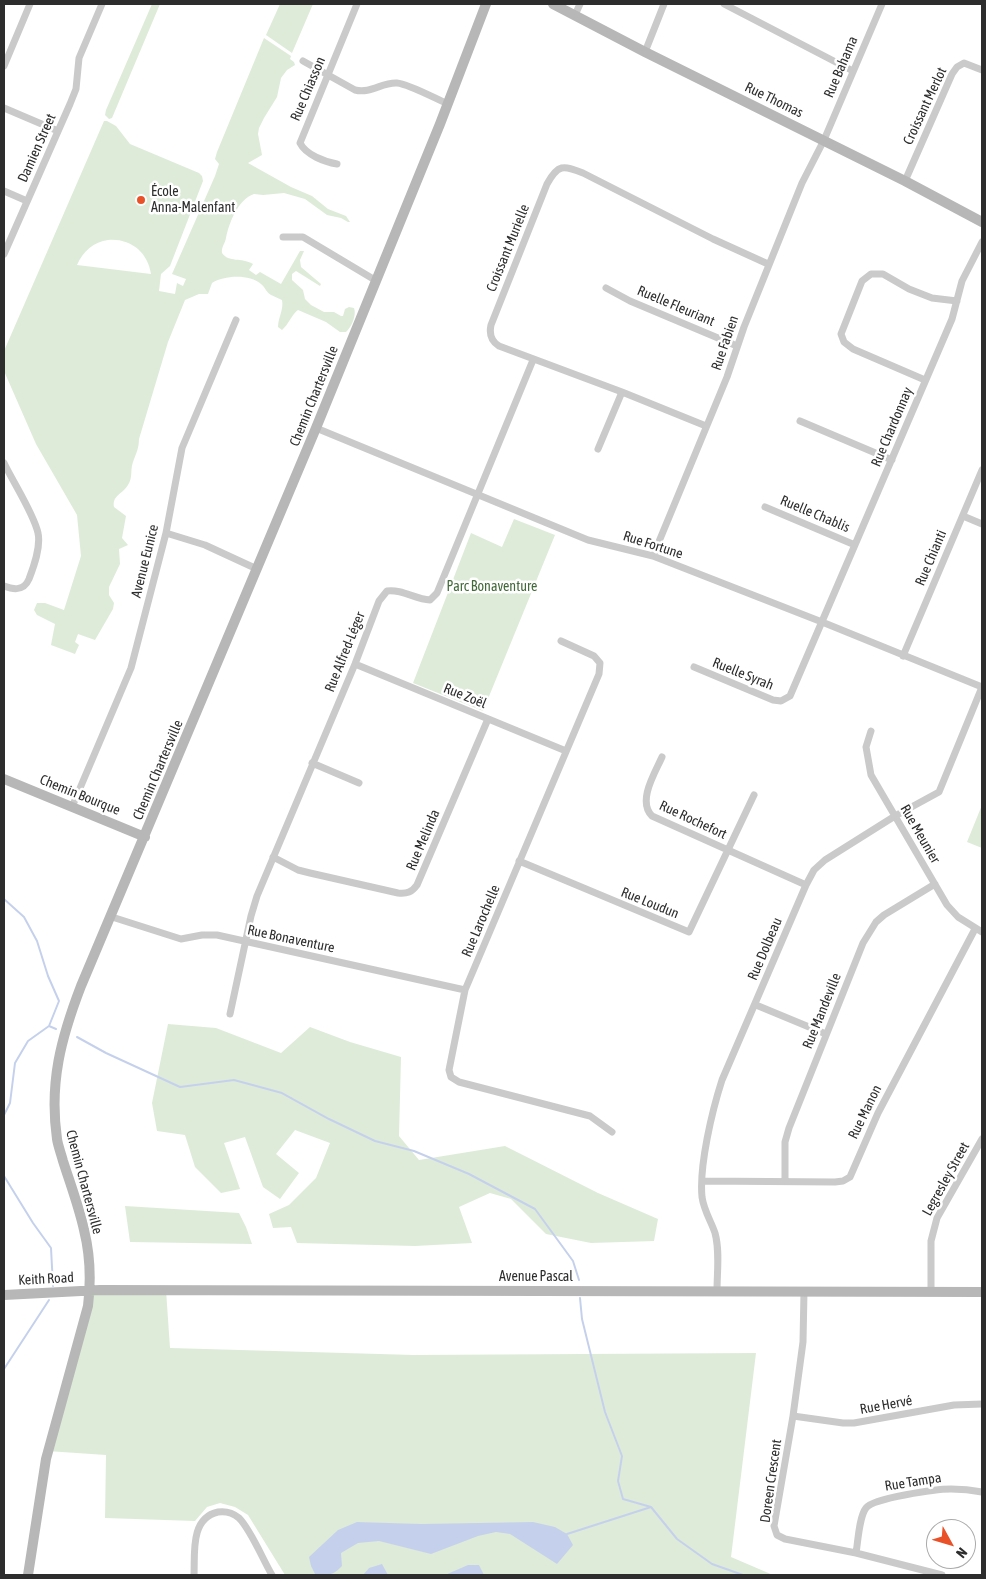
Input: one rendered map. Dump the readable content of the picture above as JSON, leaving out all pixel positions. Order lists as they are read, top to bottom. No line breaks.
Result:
{"streets":{"street":["Rue Bahama","Rue Chiasson","Rue Thomas","Croissant Merlot","Damien Street","Croissant Murielle","Ruelle Fleuriant","Rue Fabien","Chemin Chartersville","Rue Chardonnay","Ruelle Chablis","Rue Fortune","Rue Chianti","Avenue Eunice","Rue Alfred-Léger","Ruelle Syrah","Rue Zoël","Chemin Bourque","Rue Rochefort","Rue Meunier","Rue Melinda","Rue Loudun","Rue Larochelle","Rue Bonaventure","Rue Dolbeau","Rue Mandeville","Rue Manon","Legresley Street","Avenue Pascal","Keith Road","Rue Hervé","Doreen Crescent","Rue Tampa"]},"crossings":[["Rue Bahama","Rue Thomas"],["Rue Bahama","Rue Fabien"],["Rue Thomas","Croissant Merlot"],["Rue Thomas","Rue Fabien"],["Croissant Murielle","Rue Fabien"],["Croissant Murielle","Rue Alfred-Léger"],["Ruelle Fleuriant","Rue Fabien"],["Rue Fabien","Rue Fortune"],["Chemin Chartersville","Rue Fortune"],["Chemin Chartersville","Chemin Bourque"],["Chemin Chartersville","Rue Bonaventure"],["Chemin Chartersville","Avenue Pascal"],["Chemin Chartersville","Keith Road"],["Rue Chardonnay","Ruelle Chablis"],["Rue Chardonnay","Rue Fortune"],["Rue Chardonnay","Ruelle Syrah"],["Rue Fortune","Rue Chianti"],["Rue Fortune","Rue Alfred-Léger"],["Rue Fortune","Ruelle Syrah"],["Rue Fortune","Rue Dolbeau"],["Avenue Eunice","Chemin Bourque"],["Rue Alfred-Léger","Rue Zoël"],["Rue Alfred-Léger","Rue Melinda"],["Rue Alfred-Léger","Rue Bonaventure"],["Rue Zoël","Rue Melinda"],["Rue Zoël","Rue Larochelle"],["Rue Rochefort","Rue Loudun"],["Rue Rochefort","Rue Dolbeau"],["Rue Meunier","Rue Dolbeau"],["Rue Meunier","Rue Mandeville"],["Rue Meunier","Rue Manon"],["Rue Loudun","Rue Larochelle"],["Rue Larochelle","Rue Bonaventure"],["Rue Dolbeau","Rue Manon"],["Rue Dolbeau","Avenue Pascal"],["Rue Mandeville","Rue Manon"],["Legresley Street","Avenue Pascal"],["Avenue Pascal","Keith Road"],["Avenue Pascal","Doreen Crescent"],["Rue Hervé","Doreen Crescent"],["Doreen Crescent","Rue Tampa"]],"parks":["Parc Bonaventure"],"places":["École Anna-Malenfant"],"north":"bottom right"}
